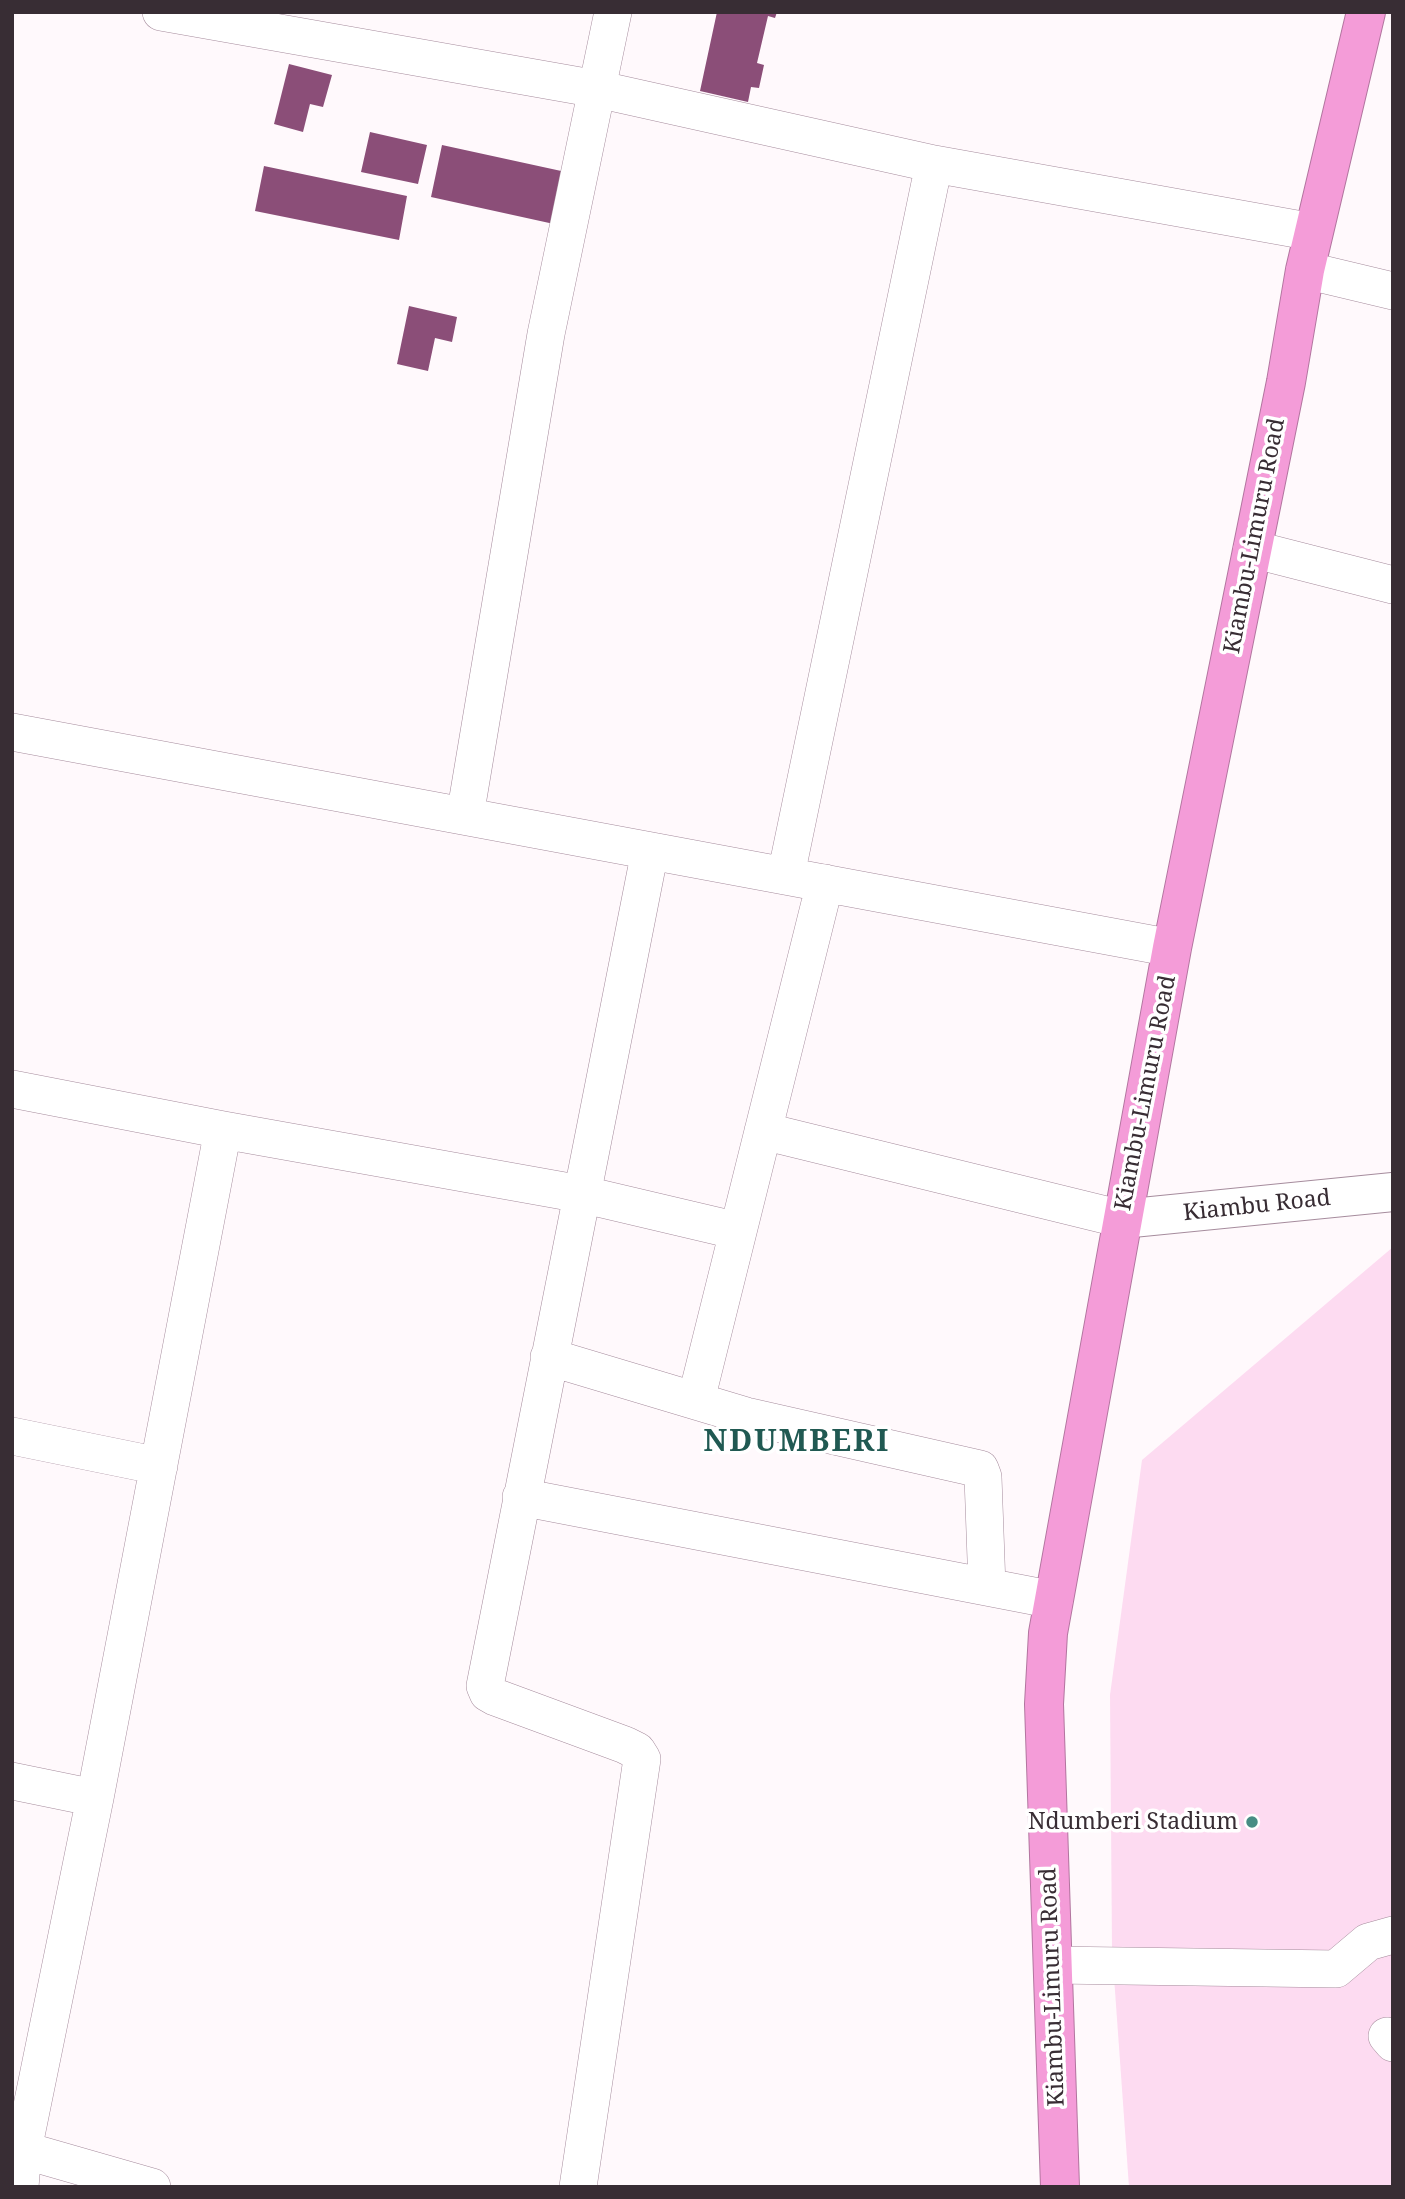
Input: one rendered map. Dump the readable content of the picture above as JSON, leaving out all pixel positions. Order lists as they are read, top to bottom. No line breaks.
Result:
{"streets":{"highway":["Kiambu-Limuru Road"],"street":["Kiambu Road"]},"crossings":[["Kiambu-Limuru Road","Kiambu Road"]],"districts":["NDUMBERI"],"places":["Ndumberi Stadium"]}
